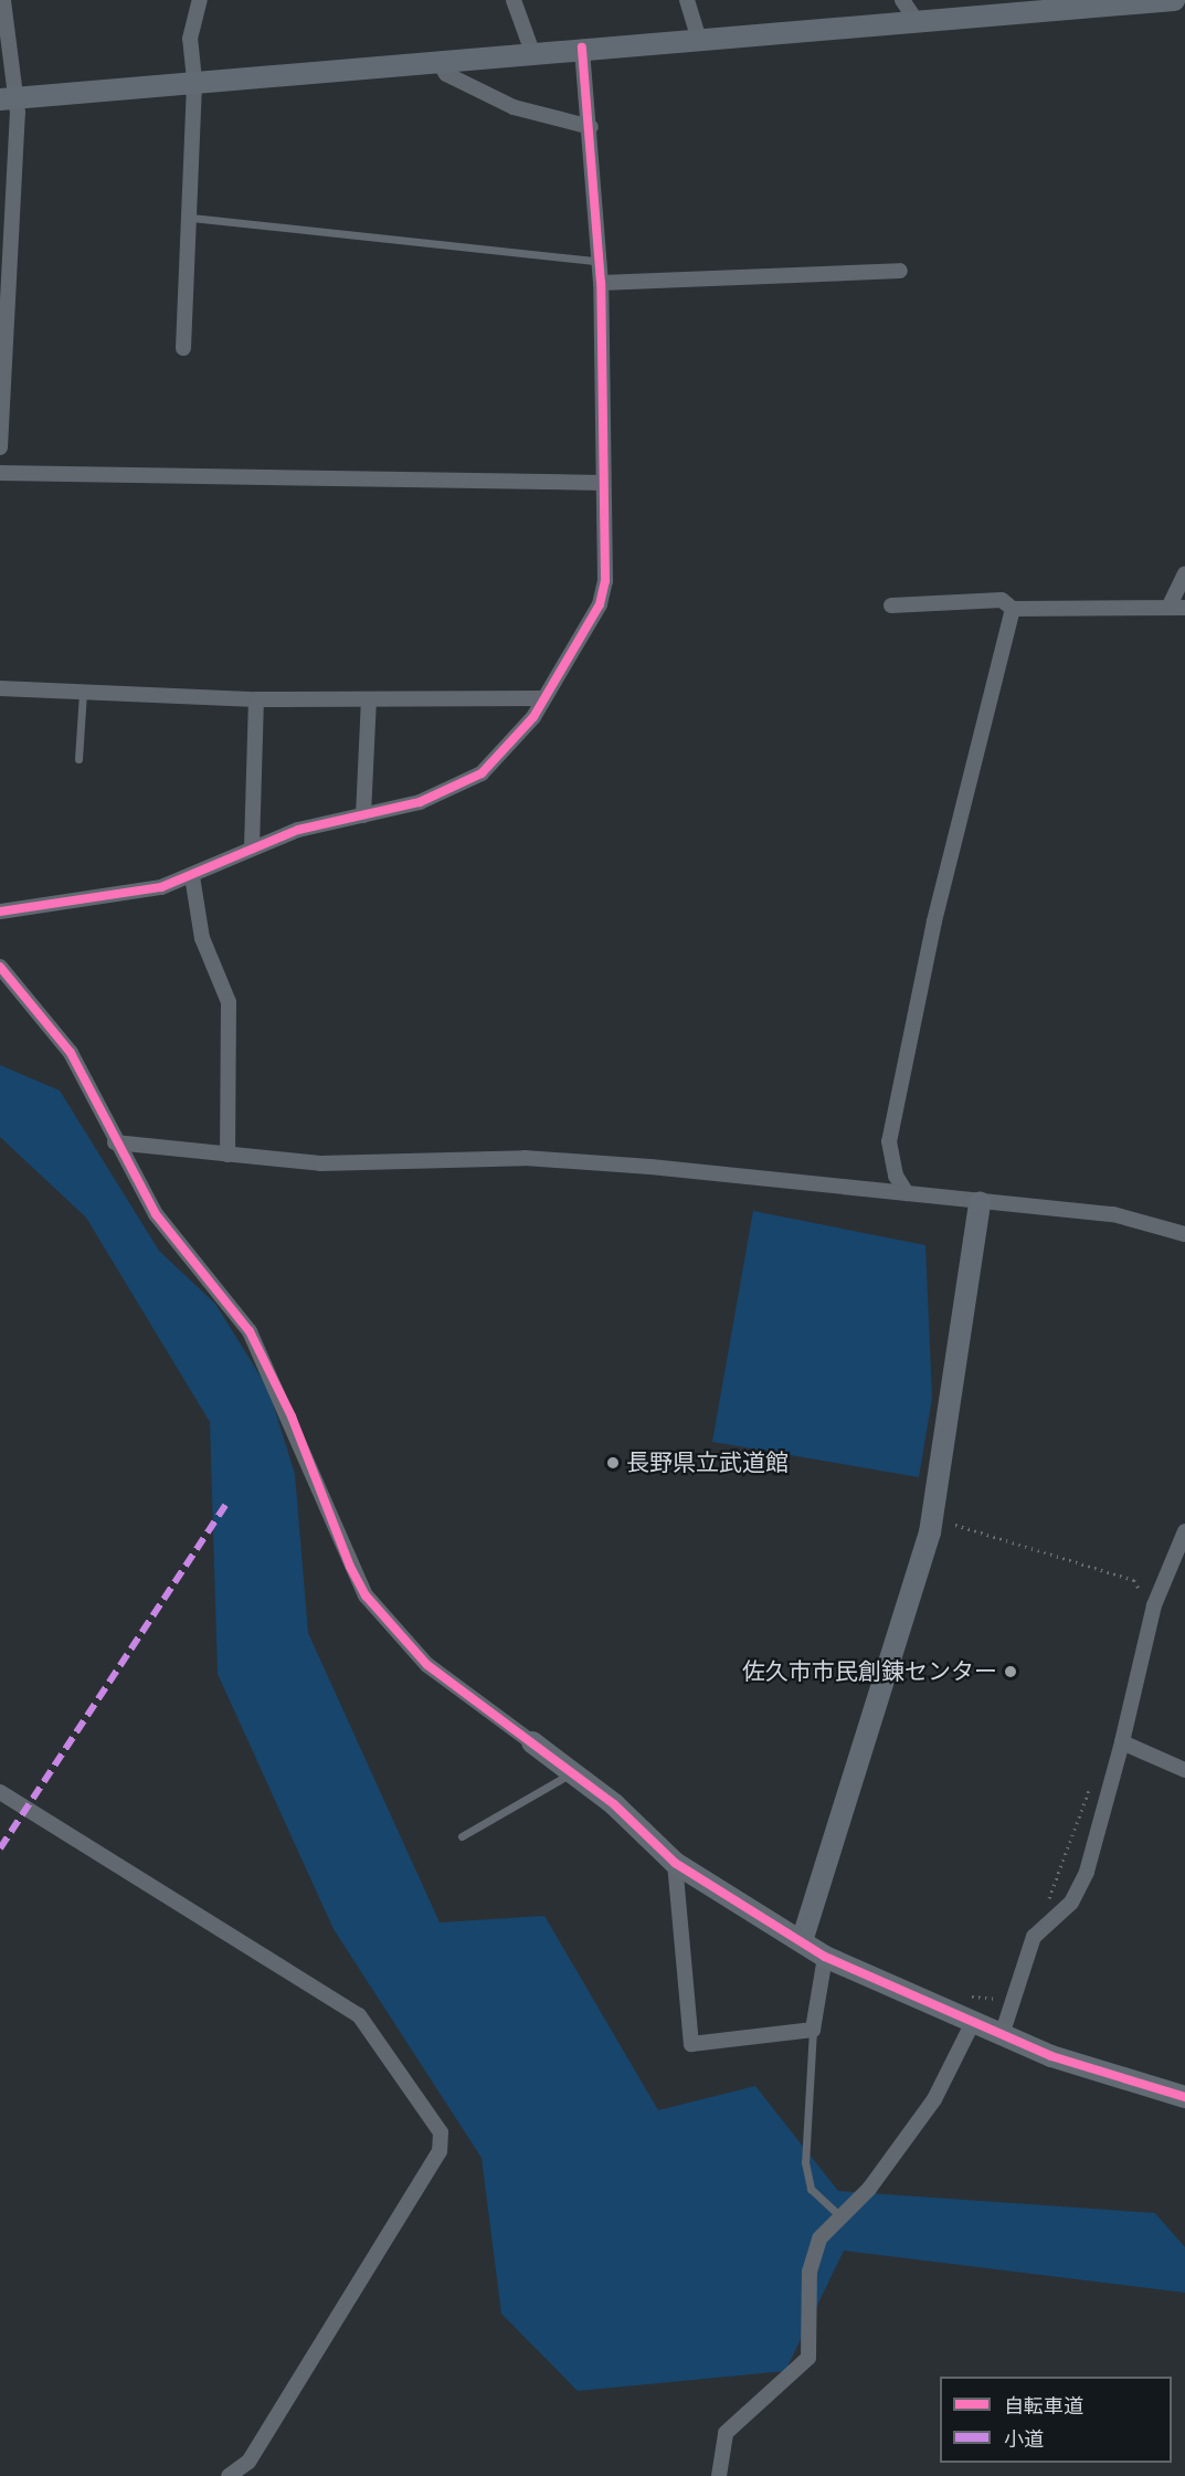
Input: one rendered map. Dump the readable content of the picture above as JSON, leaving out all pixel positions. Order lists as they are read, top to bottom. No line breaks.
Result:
{"places":["長野県立武道館","佐久市市民創錬センター"],"legend":["自転車道","小道"]}
